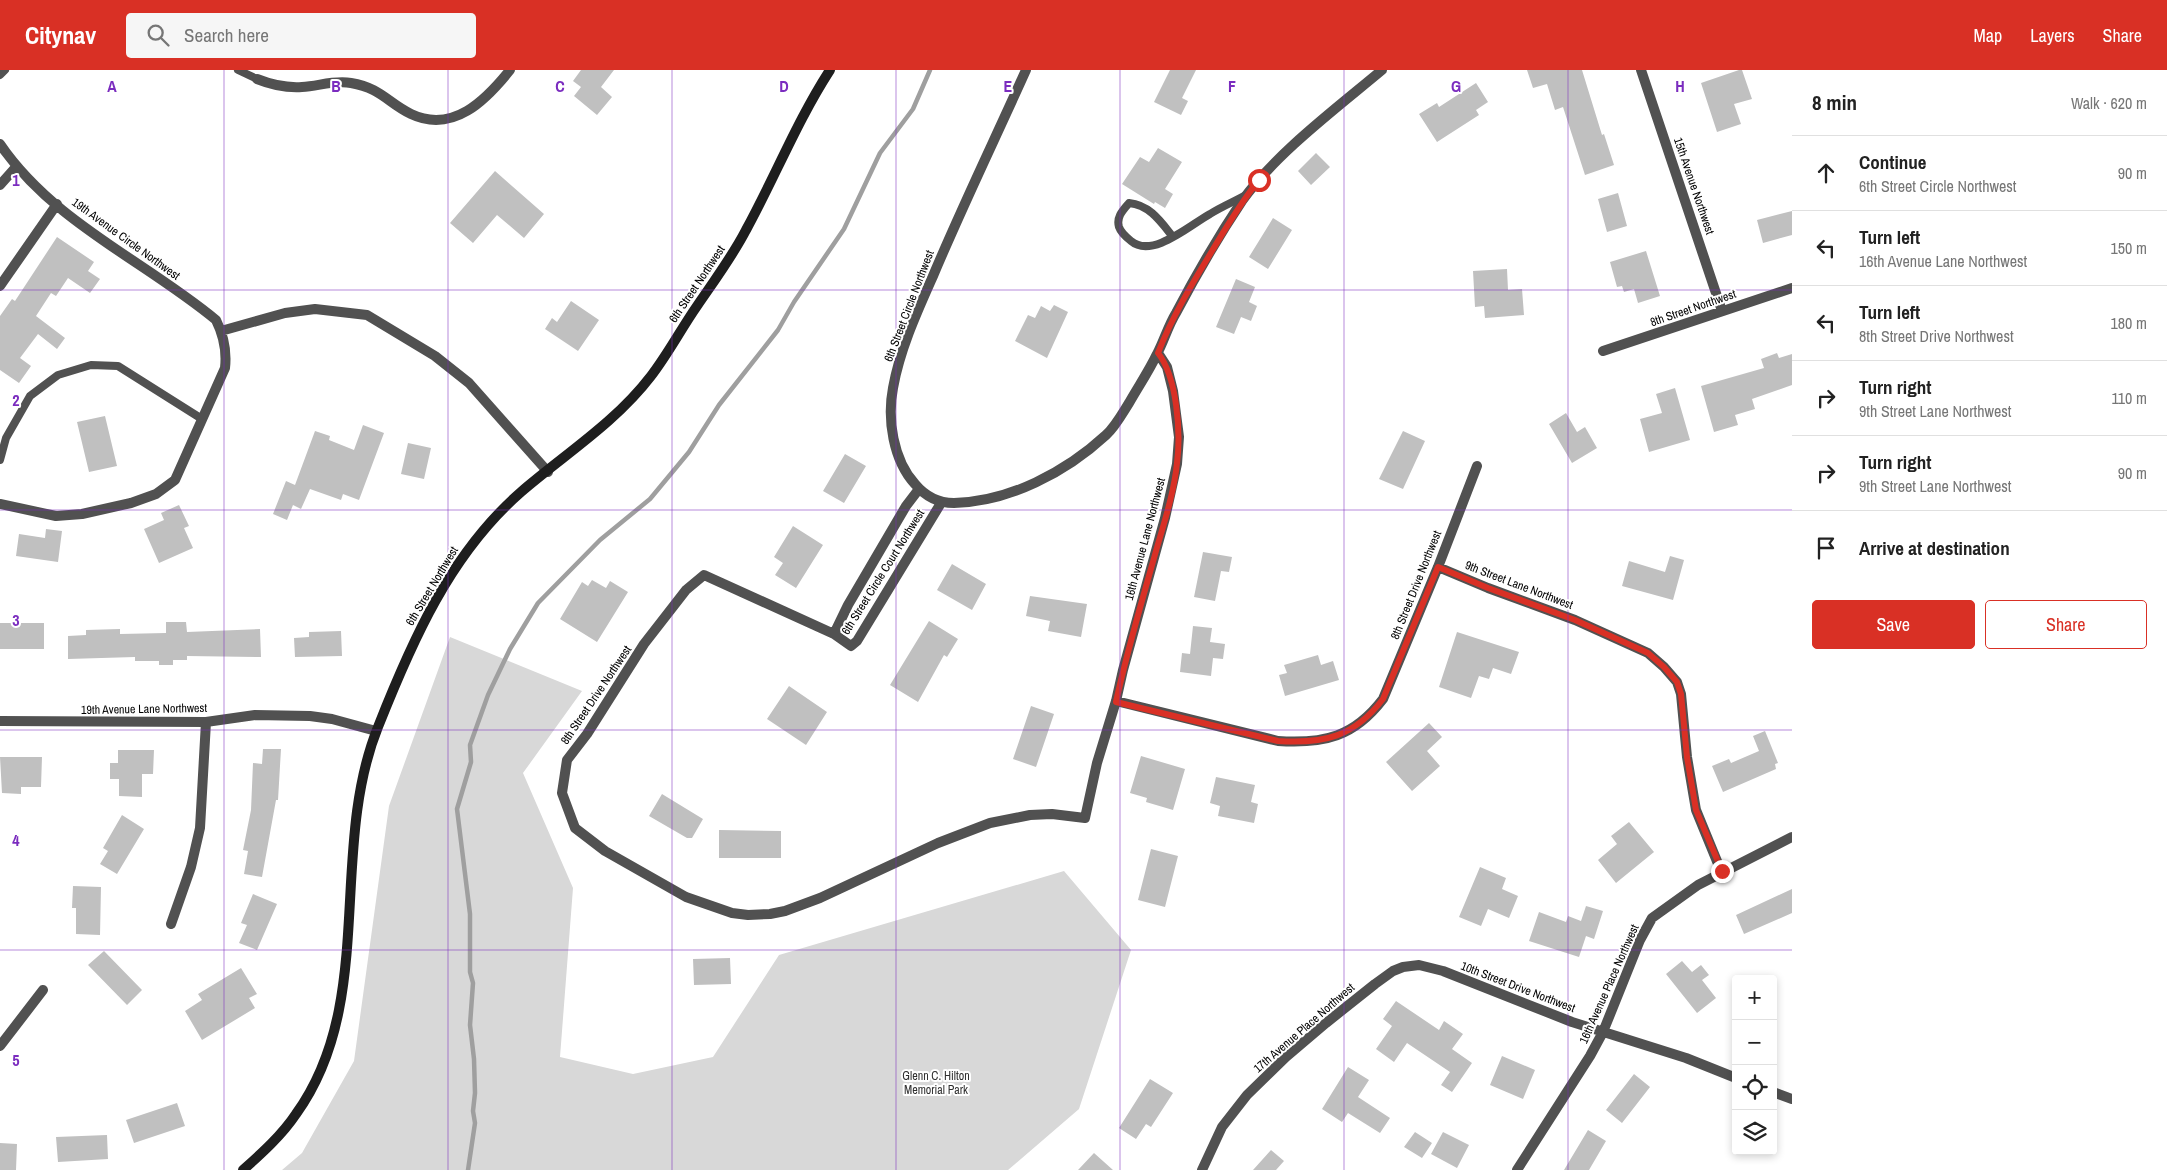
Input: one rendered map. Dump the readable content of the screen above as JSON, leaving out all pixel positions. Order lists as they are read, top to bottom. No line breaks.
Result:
{"streets":{"street":["15th Avenue Northwest","19th Avenue Circle Northwest","6th Street Northwest","6th Street Circle Northwest","8th Street Northwest","16th Avenue Lane Northwest","6th Street Circle Court Northwest","8th Street Drive Northwest","9th Street Lane Northwest","19th Avenue Lane Northwest","16th Avenue Place Northwest","10th Street Drive Northwest","17th Avenue Place Northwest"]},"crossings":[["15th Avenue Northwest","8th Street Northwest"],["6th Street Northwest","19th Avenue Lane Northwest"],["6th Street Circle Northwest","6th Street Circle Court Northwest"],["16th Avenue Lane Northwest","8th Street Drive Northwest"],["6th Street Circle Court Northwest","8th Street Drive Northwest"],["8th Street Drive Northwest","9th Street Lane Northwest"],["9th Street Lane Northwest","16th Avenue Place Northwest"],["16th Avenue Place Northwest","10th Street Drive Northwest"],["10th Street Drive Northwest","17th Avenue Place Northwest"]],"parks":["Glenn C. Hilton Memorial Park"],"page":{"header":"Citynav","search":"Search here","nav":["Map","Layers","Share"],"heading":["8 min","Walk · 620 m"],"list":[["Continue","6th Street Circle Northwest","90 m"],["Turn left","16th Avenue Lane Northwest","150 m"],["Turn left","8th Street Drive Northwest","180 m"],["Turn right","9th Street Lane Northwest","110 m"],["Turn right","9th Street Lane Northwest","90 m"],"Arrive at destination"],"buttons":["Save","Share"],"map_buttons":["+","−"]},"grid":{"columns":["A","B","C","D","E","F","G","H"],"rows":["1","2","3","4","5"]}}
